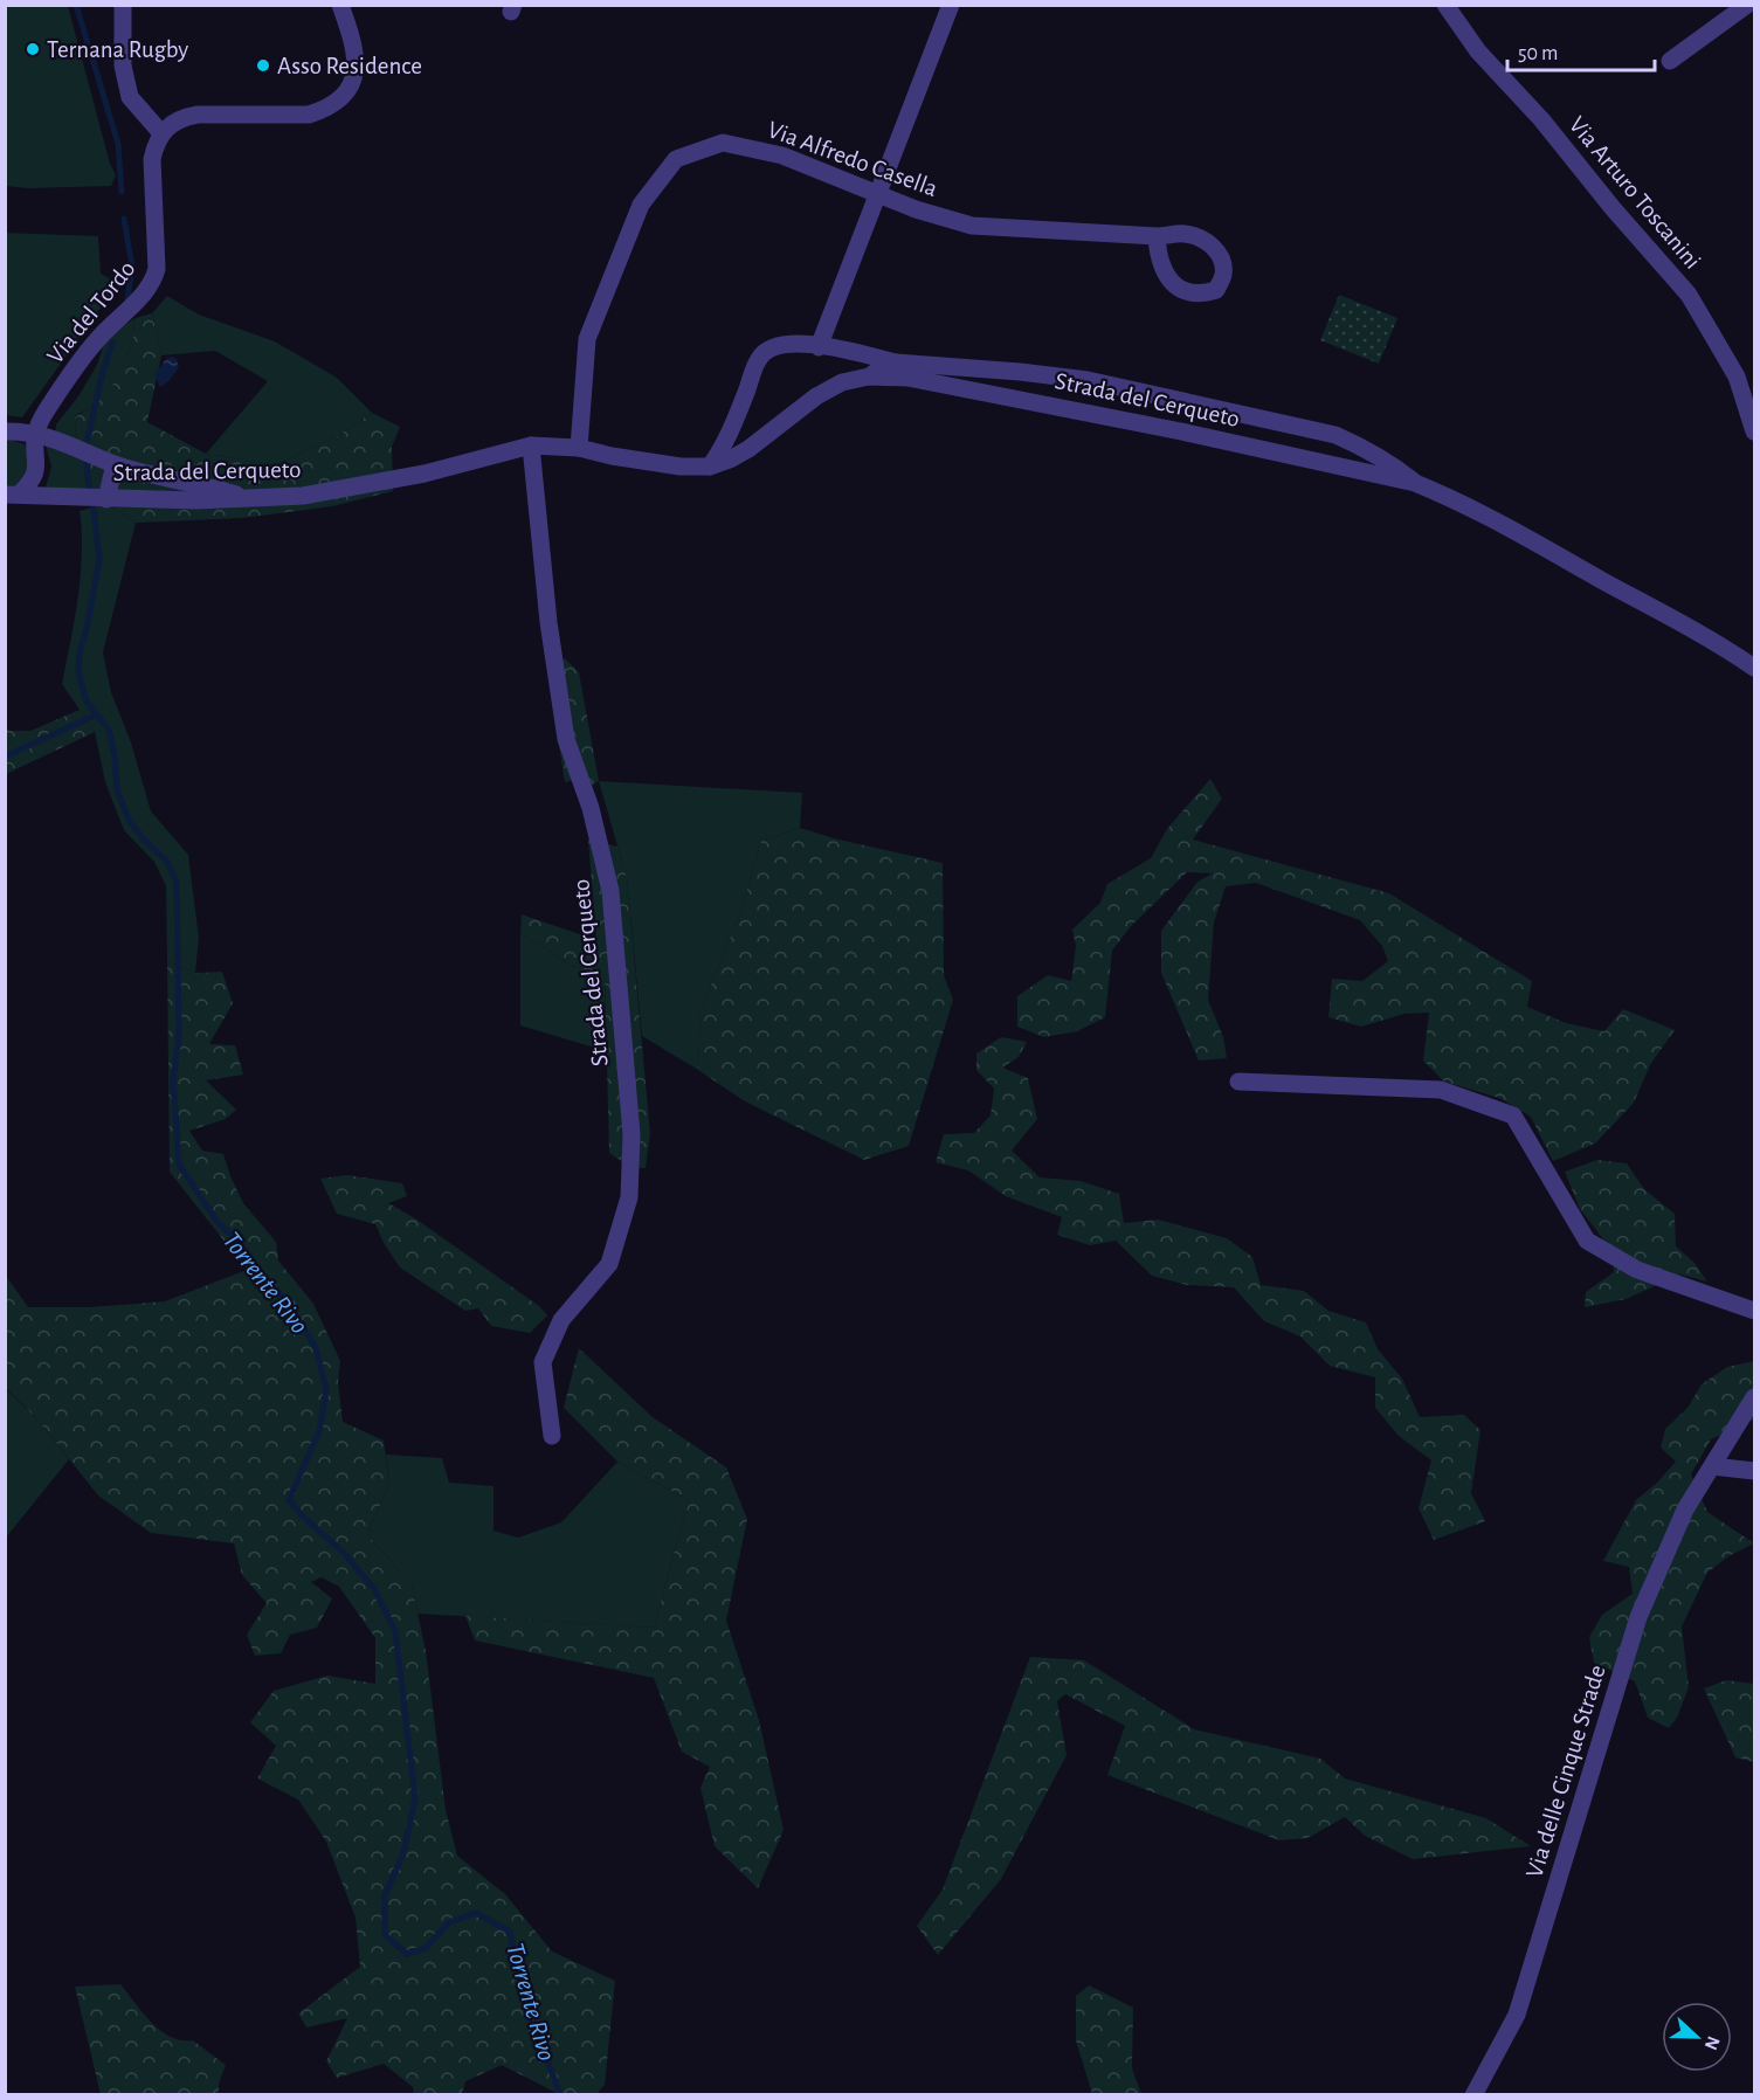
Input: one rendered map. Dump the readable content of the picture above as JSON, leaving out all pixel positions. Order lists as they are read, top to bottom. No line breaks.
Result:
{"streets":{"street":["Via Alfredo Casella","Via Arturo Toscanini","Via del Tordo","Strada del Cerqueto","Via delle Cinque Strade"]},"crossings":[["Via Alfredo Casella","Strada del Cerqueto"]],"water":["Torrente Rivo"],"places":["Ternana Rugby","Asso Residence"],"scale_bar":"50 m","north":"right"}
